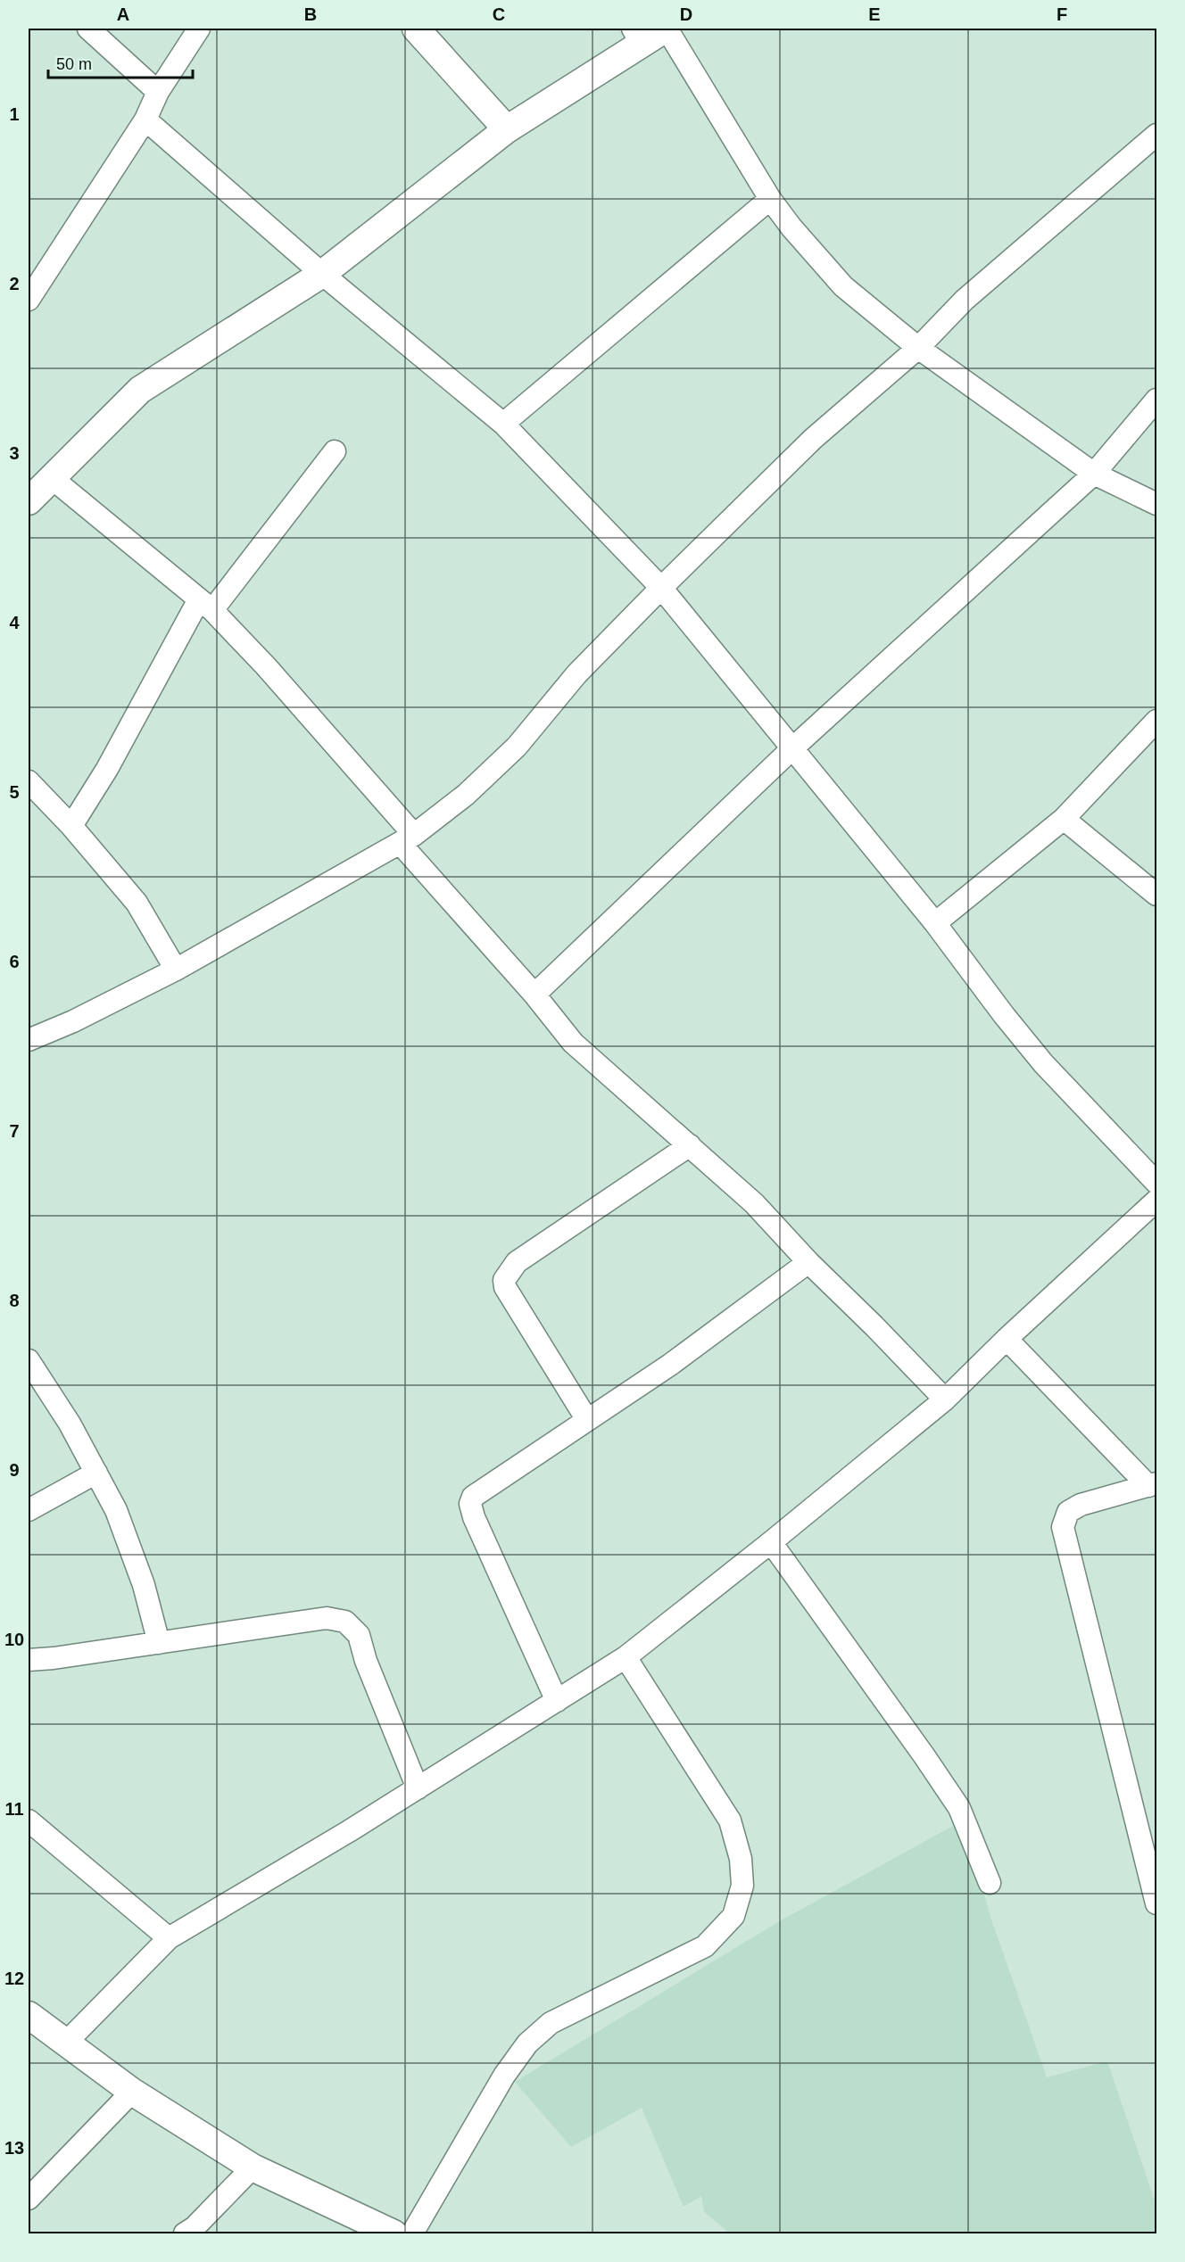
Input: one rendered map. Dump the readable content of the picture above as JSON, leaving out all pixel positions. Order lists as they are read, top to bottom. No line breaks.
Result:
{"scale_bar":"50 m","grid":{"columns":["A","B","C","D","E","F"],"rows":["1","2","3","4","5","6","7","8","9","10","11","12","13"]}}
